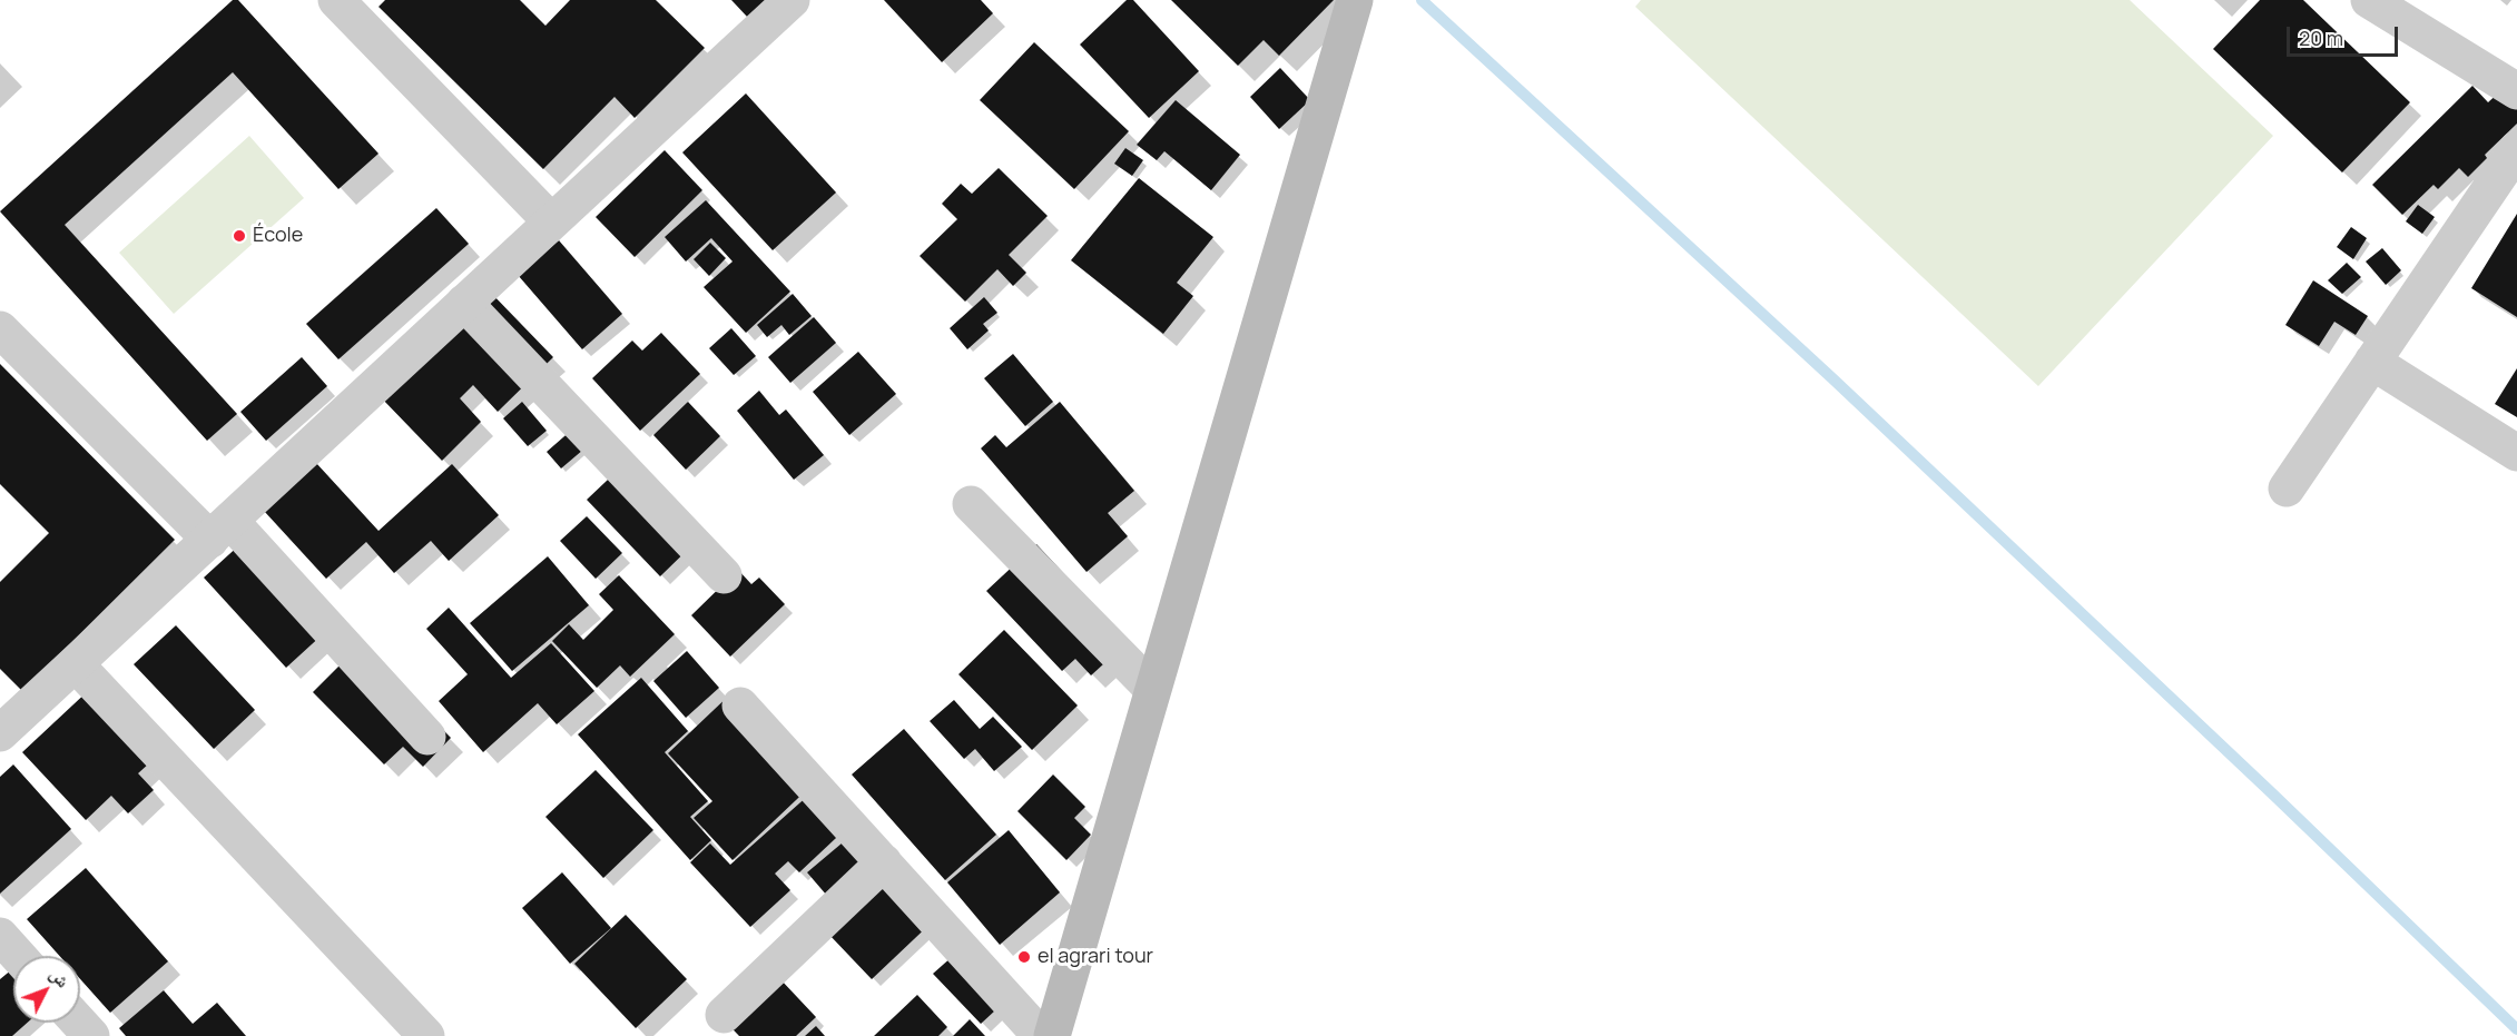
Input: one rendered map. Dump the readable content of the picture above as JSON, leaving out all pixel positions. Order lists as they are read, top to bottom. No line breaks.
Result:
{"places":["École","el agrari tour"],"scale_bar":"20 m","north":"top right"}
